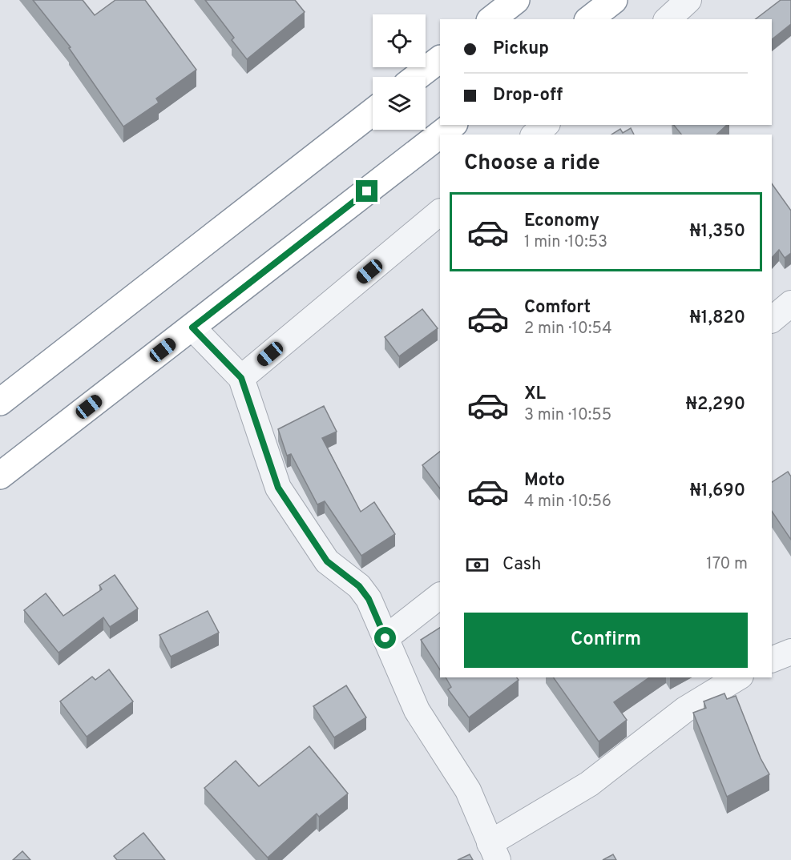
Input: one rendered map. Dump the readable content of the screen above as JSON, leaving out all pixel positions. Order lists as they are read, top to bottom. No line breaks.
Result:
{"page":{"banner":["Pickup","Drop-off"],"heading":"Choose a ride","list":[{"name":"Economy","note":"1 min · 10:53","value":"₦1,350"},{"name":"Comfort","note":"2 min · 10:54","value":"₦1,820"},{"name":"XL","note":"3 min · 10:55","value":"₦2,290"},{"name":"Moto","note":"4 min · 10:56","value":"₦1,690"}],"pay":["Cash","170 m"],"buttons":"Confirm"}}
